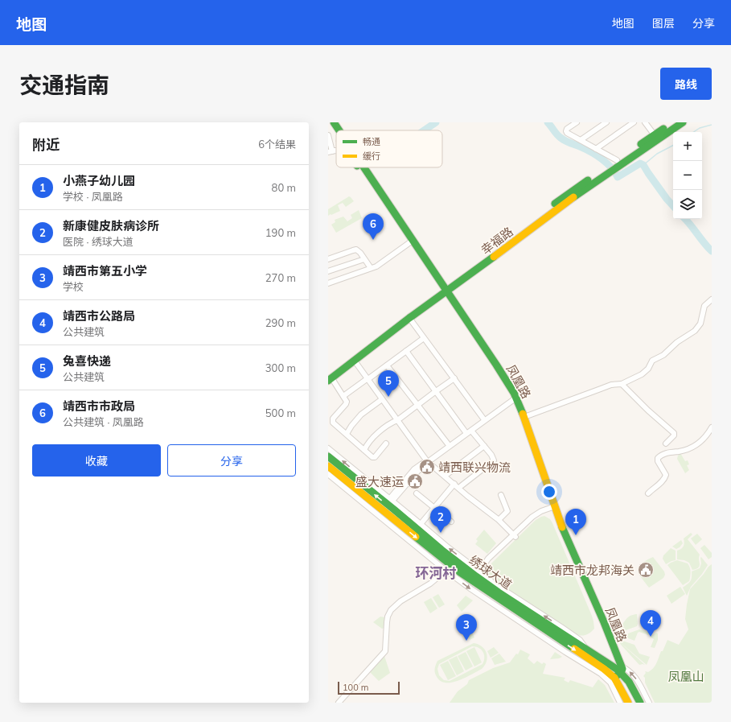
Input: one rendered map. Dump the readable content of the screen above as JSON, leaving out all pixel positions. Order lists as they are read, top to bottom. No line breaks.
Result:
{"streets":{"main road":["幸福路","凤凰路","绣球大道"]},"crossings":[["幸福路","凤凰路"],["凤凰路","绣球大道"]],"districts":["环河村"],"parks":["凤凰山"],"places":{"public building":["靖西联兴物流","盛大速运","靖西市龙邦海关"]},"legend":["畅通","缓行"],"scale_bar":"100 m","page":{"header":"地图","nav":["地图","图层","分享"],"title":"交通指南","buttons":["路线",["收藏","分享"]],"heading":["附近","6个结果"],"map_buttons":["+","−"],"list":[{"mark":"1","name":"小燕子幼儿园","note":"学校 · 凤凰路","value":"80 m"},{"mark":"2","name":"新康健皮肤病诊所","note":"医院 · 绣球大道","value":"190 m"},{"mark":"3","name":"靖西市第五小学","note":"学校","value":"270 m"},{"mark":"4","name":"靖西市公路局","note":"公共建筑","value":"290 m"},{"mark":"5","name":"兔喜快递","note":"公共建筑","value":"300 m"},{"mark":"6","name":"靖西市市政局","note":"公共建筑 · 凤凰路","value":"500 m"}],"pins":["6","5","2","1","4","3"],"scale":"100 m"}}
